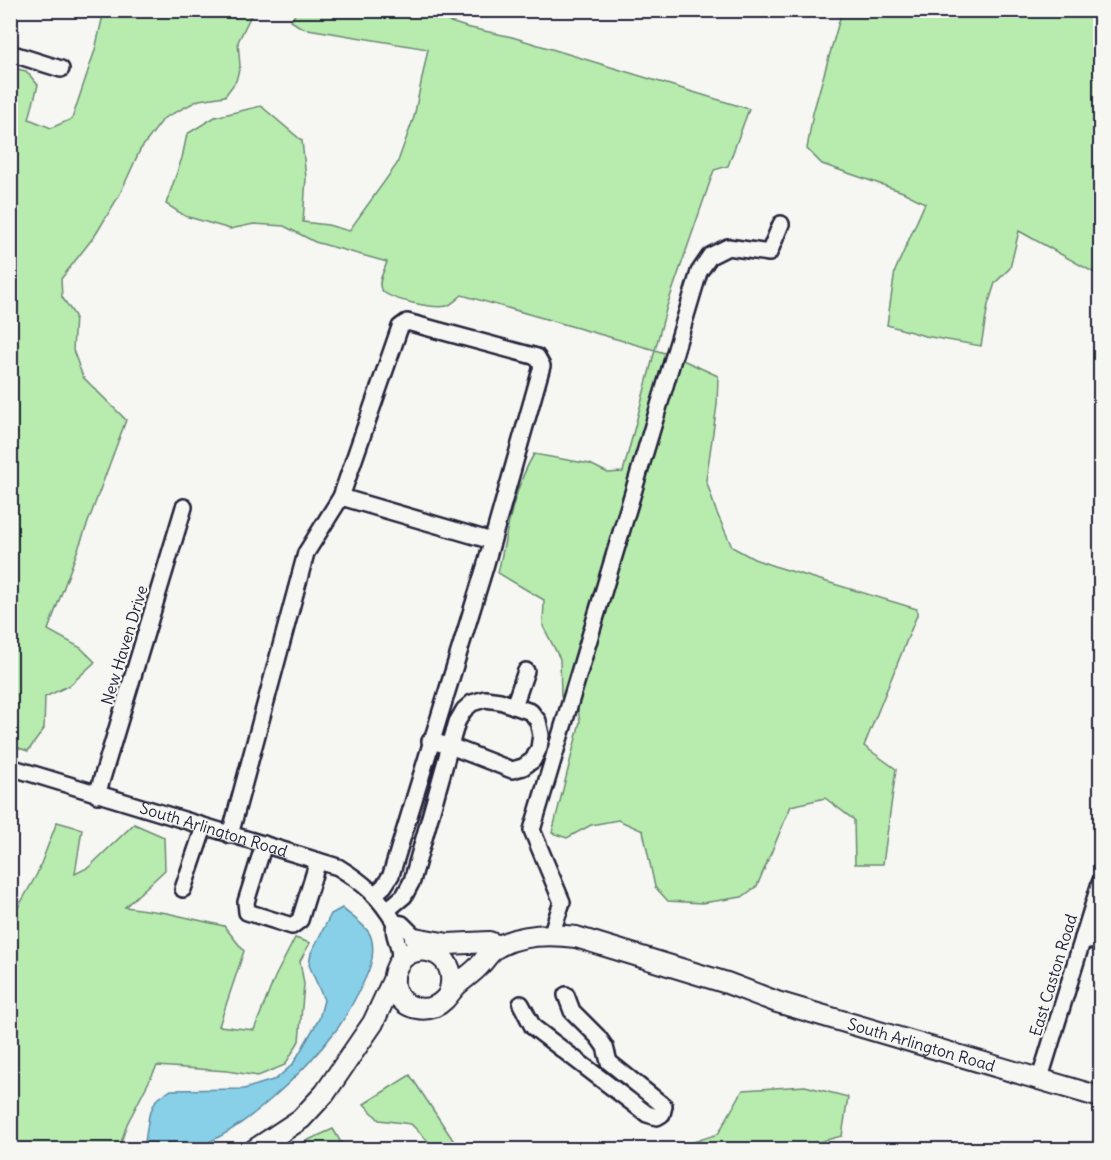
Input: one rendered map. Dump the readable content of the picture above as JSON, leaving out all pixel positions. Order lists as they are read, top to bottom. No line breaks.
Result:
{"streets":{"main road":["South Arlington Road"],"street":["New Haven Drive","East Caston Road"]},"crossings":[["New Haven Drive","South Arlington Road"],["South Arlington Road","East Caston Road"]]}
